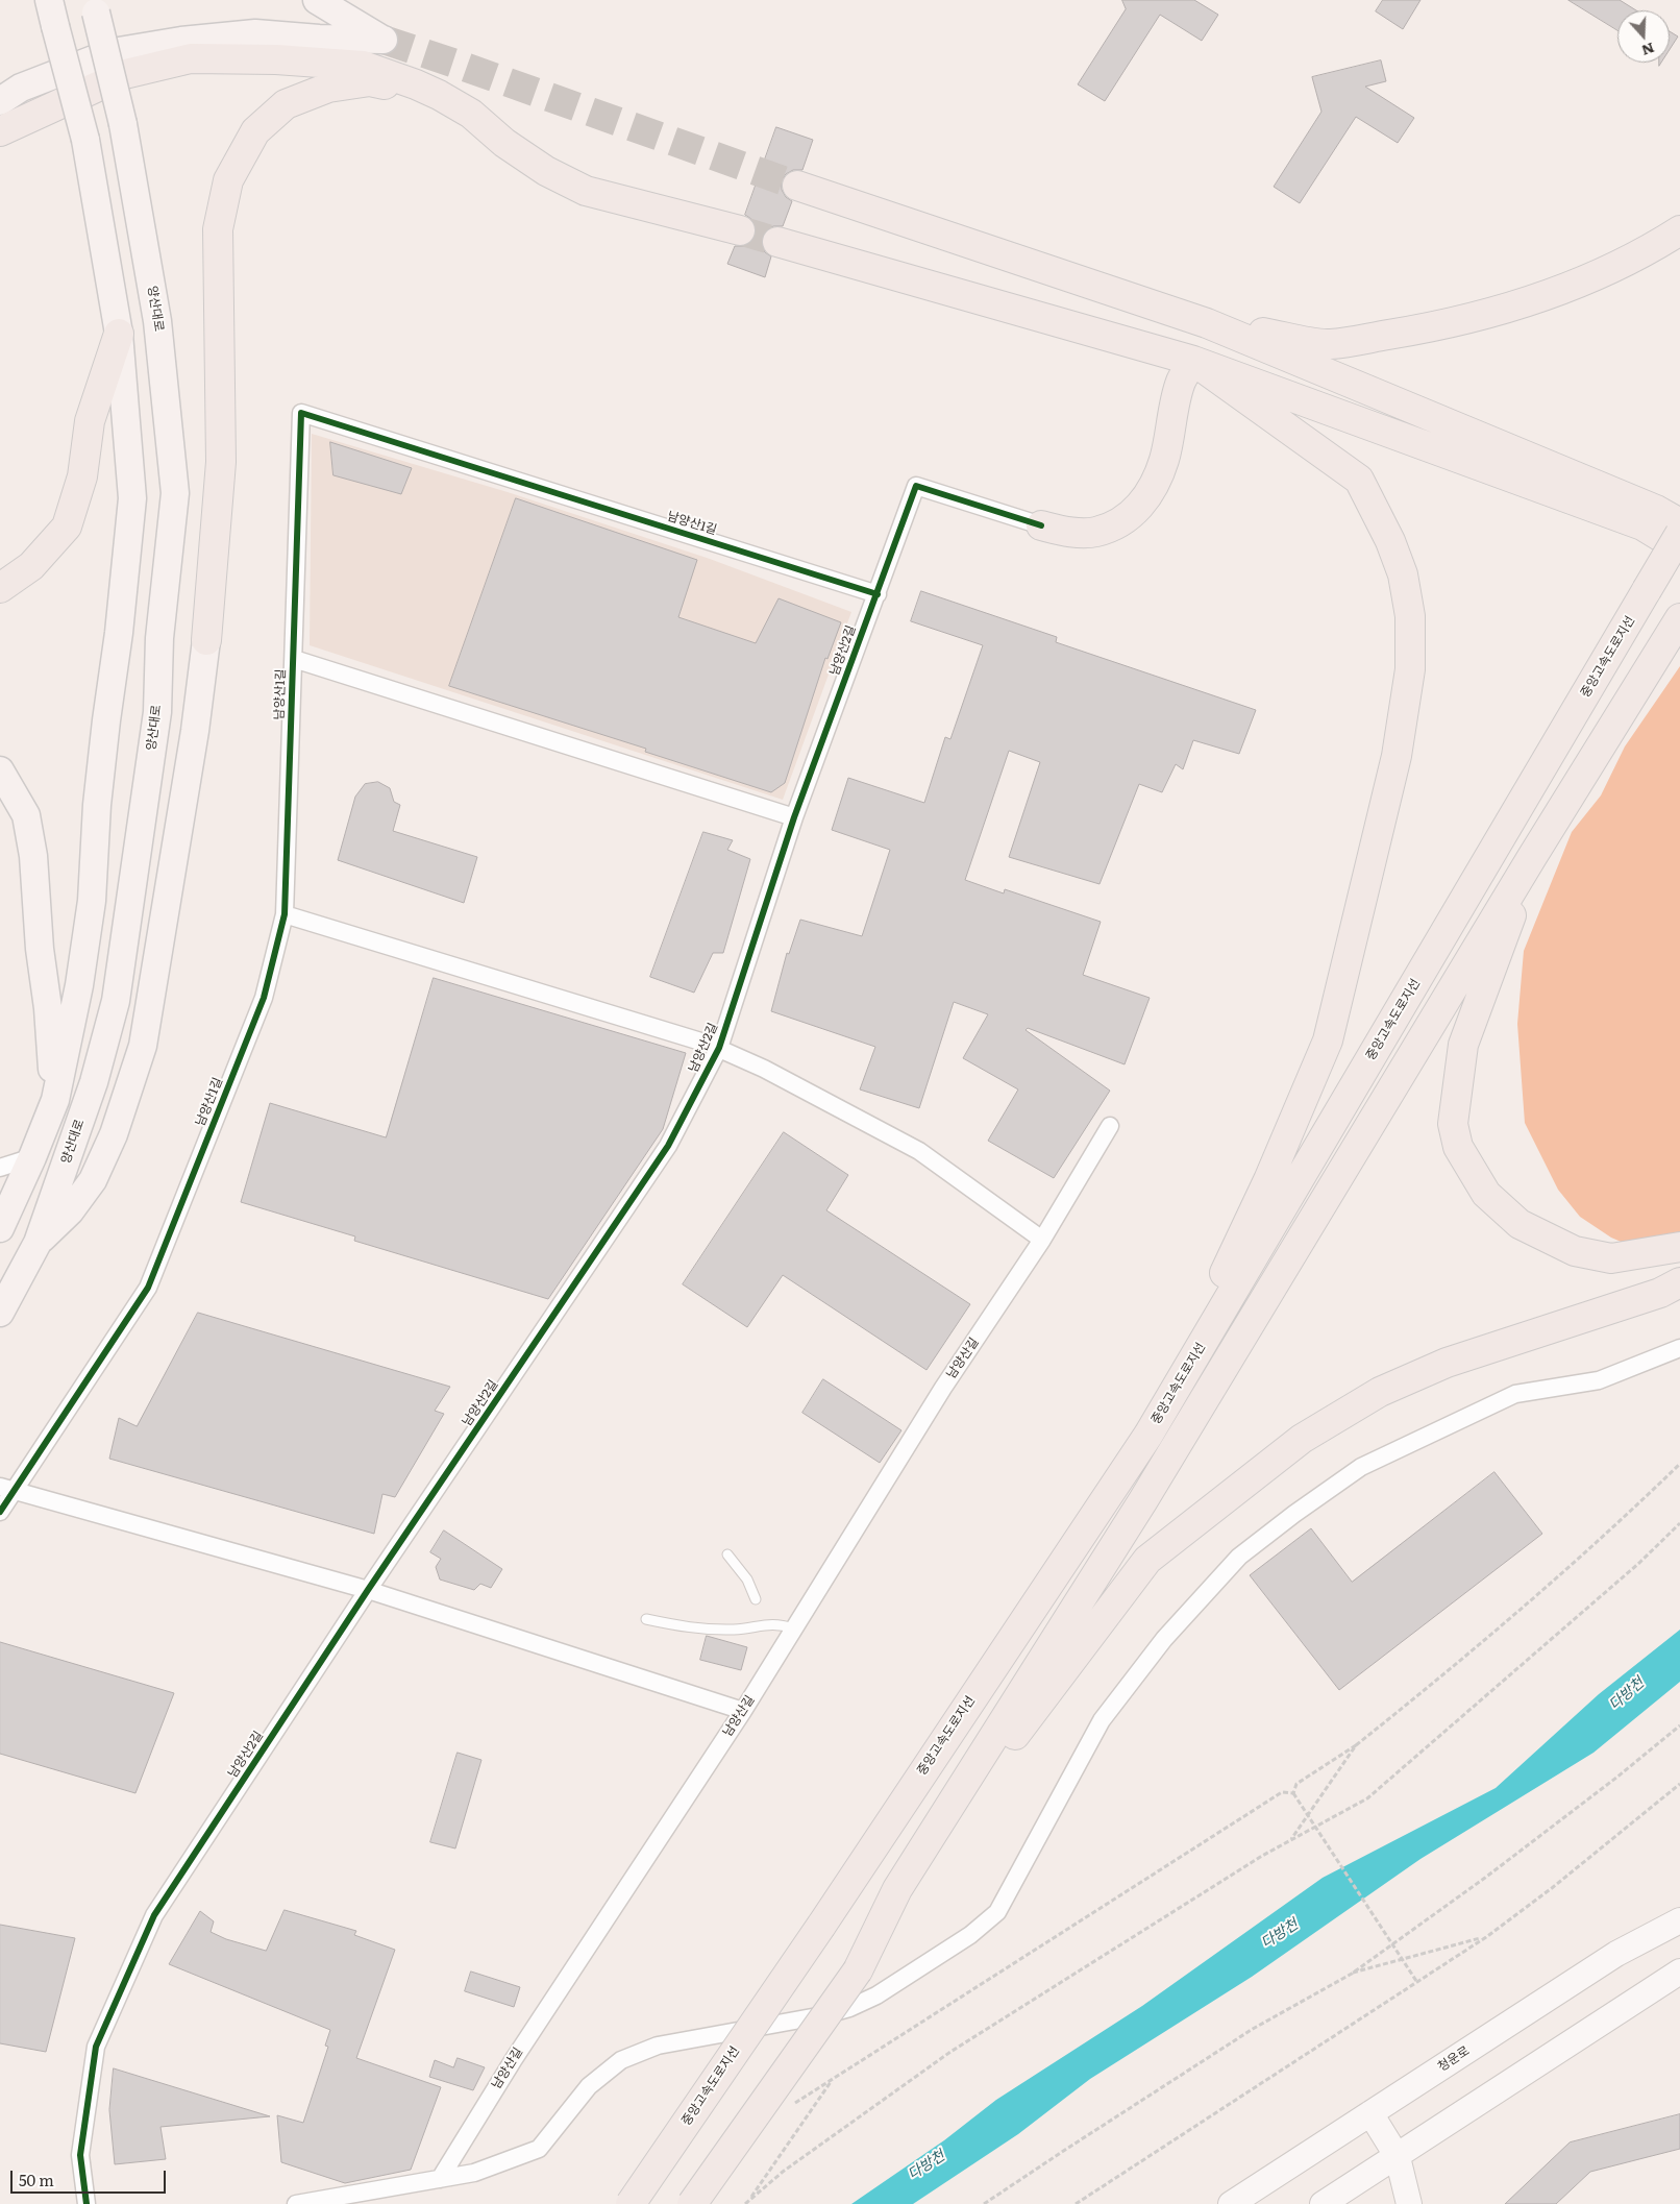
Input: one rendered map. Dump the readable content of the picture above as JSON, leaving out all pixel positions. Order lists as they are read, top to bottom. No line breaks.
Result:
{"streets":{"highway":["중앙고속도로지선"],"main road":["양산대로","청운로"],"street":["남양산1길","남양산2길","남양산길"]},"crossings":[["남양산1길","남양산2길"]],"water":["다방천"],"scale_bar":"50 m","north":"bottom"}
